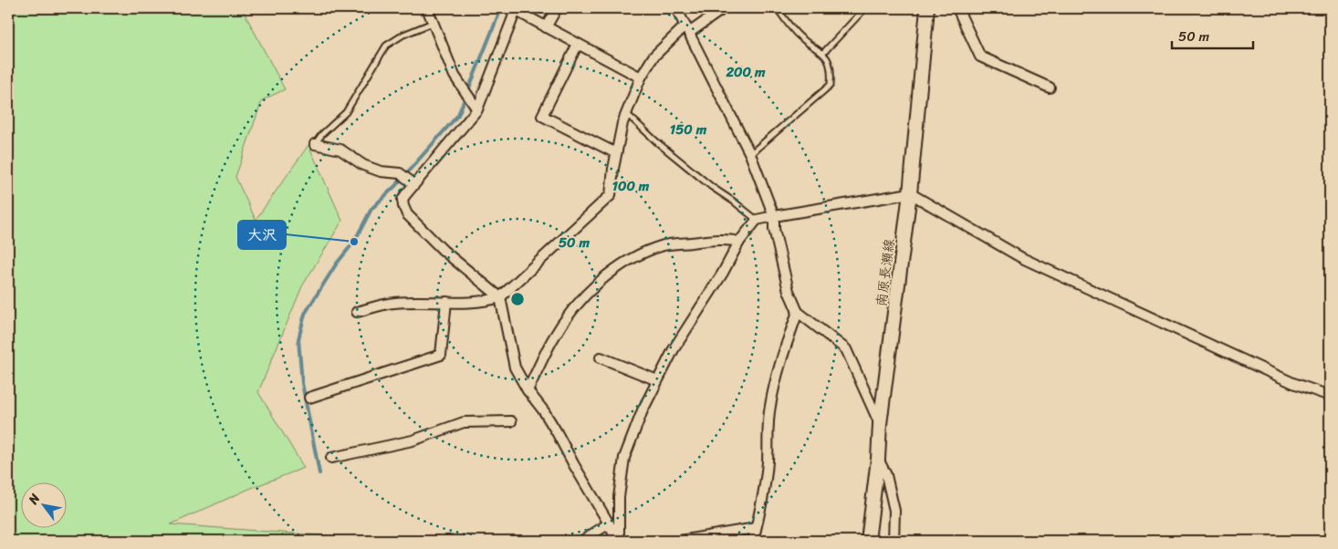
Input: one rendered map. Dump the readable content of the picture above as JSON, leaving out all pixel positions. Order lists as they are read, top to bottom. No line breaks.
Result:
{"streets":{"main road":["南原長瀬線"]},"places":["大沢"],"scale_bar":"50 m","north":"top left","rings":["200 m","150 m","100 m","50 m"]}
